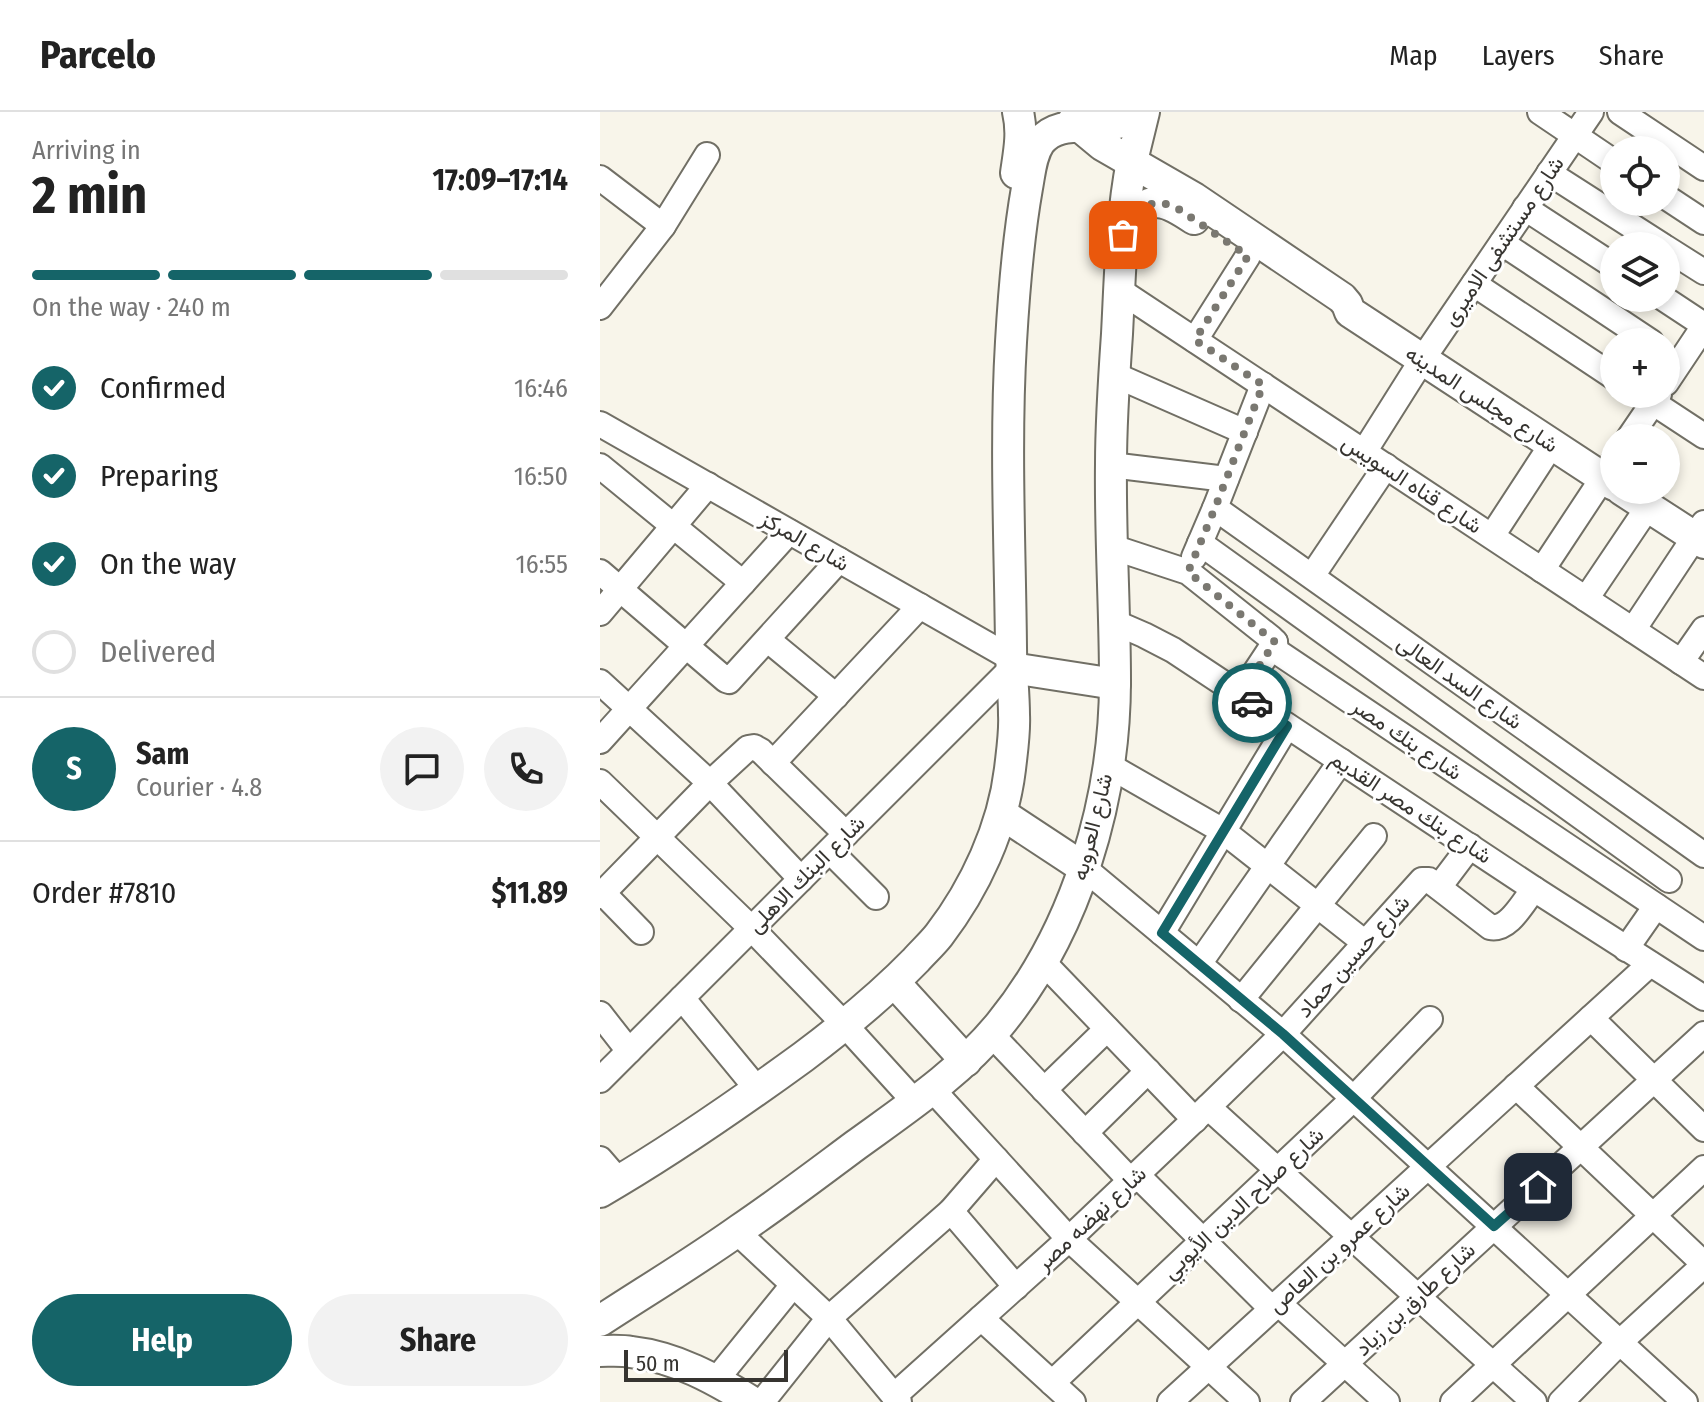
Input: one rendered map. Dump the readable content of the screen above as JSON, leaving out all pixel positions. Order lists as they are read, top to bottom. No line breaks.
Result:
{"streets":{"street":["شارع مستشفى الاميرى","شارع مجلس المدينه","شارع قناه السويس","شارع المركز","شارع السد العالى","شارع بنك مصر","شارع بنك مصر القديم","شارع العروبه","شارع البنك الاهلى","شارع حسين حماد","شارع صلاح الدين الأيوبي","شارع نهضه مصر","شارع عمرو بن العاص","شارع طارق بن زياد"]},"crossings":[["شارع مستشفى الاميرى","شارع مجلس المدينه"],["شارع مستشفى الاميرى","شارع قناه السويس"],["شارع مجلس المدينه","شارع العروبه"],["شارع قناه السويس","شارع العروبه"],["شارع المركز","شارع البنك الاهلى"],["شارع بنك مصر","شارع العروبه"],["شارع بنك مصر القديم","شارع العروبه"],["شارع بنك مصر القديم","شارع حسين حماد"],["شارع بنك مصر القديم","شارع عمرو بن العاص"],["شارع حسين حماد","شارع نهضه مصر"]],"scale_bar":"50 m","page":{"header":"Parcelo","nav":["Map","Layers","Share"],"heading":["2 min","Arriving in","17:09–17:14"],"panel":["Sam","Courier · 4.8","Order #7810","$11.89"],"map_buttons":["+","−"],"bar":"On the way · 240 m","list":[["Confirmed","16:46"],["Preparing","16:50"],["On the way","16:55"],"Delivered"],"round":"S","buttons":["Help","Share"],"scale":"50 m"}}
